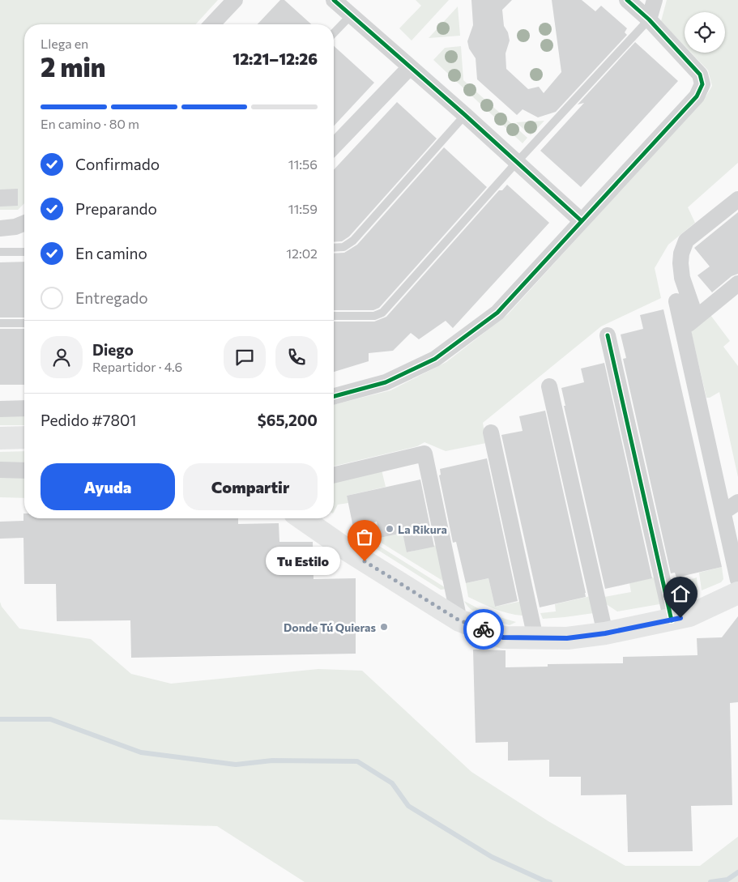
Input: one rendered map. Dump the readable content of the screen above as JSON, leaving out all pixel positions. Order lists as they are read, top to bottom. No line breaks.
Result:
{"places":["La Rikura","Tu Estilo","Donde Tú Quieras"],"page":{"heading":["2 min","Llega en","12:21–12:26"],"panel":["Diego","Repartidor · 4.6","Pedido #7801","$65,200"],"bar":"En camino · 80 m","list":[["Confirmado","11:56"],["Preparando","11:59"],["En camino","12:02"],"Entregado"],"buttons":["Ayuda","Compartir"],"bubble":"Tu Estilo"}}
